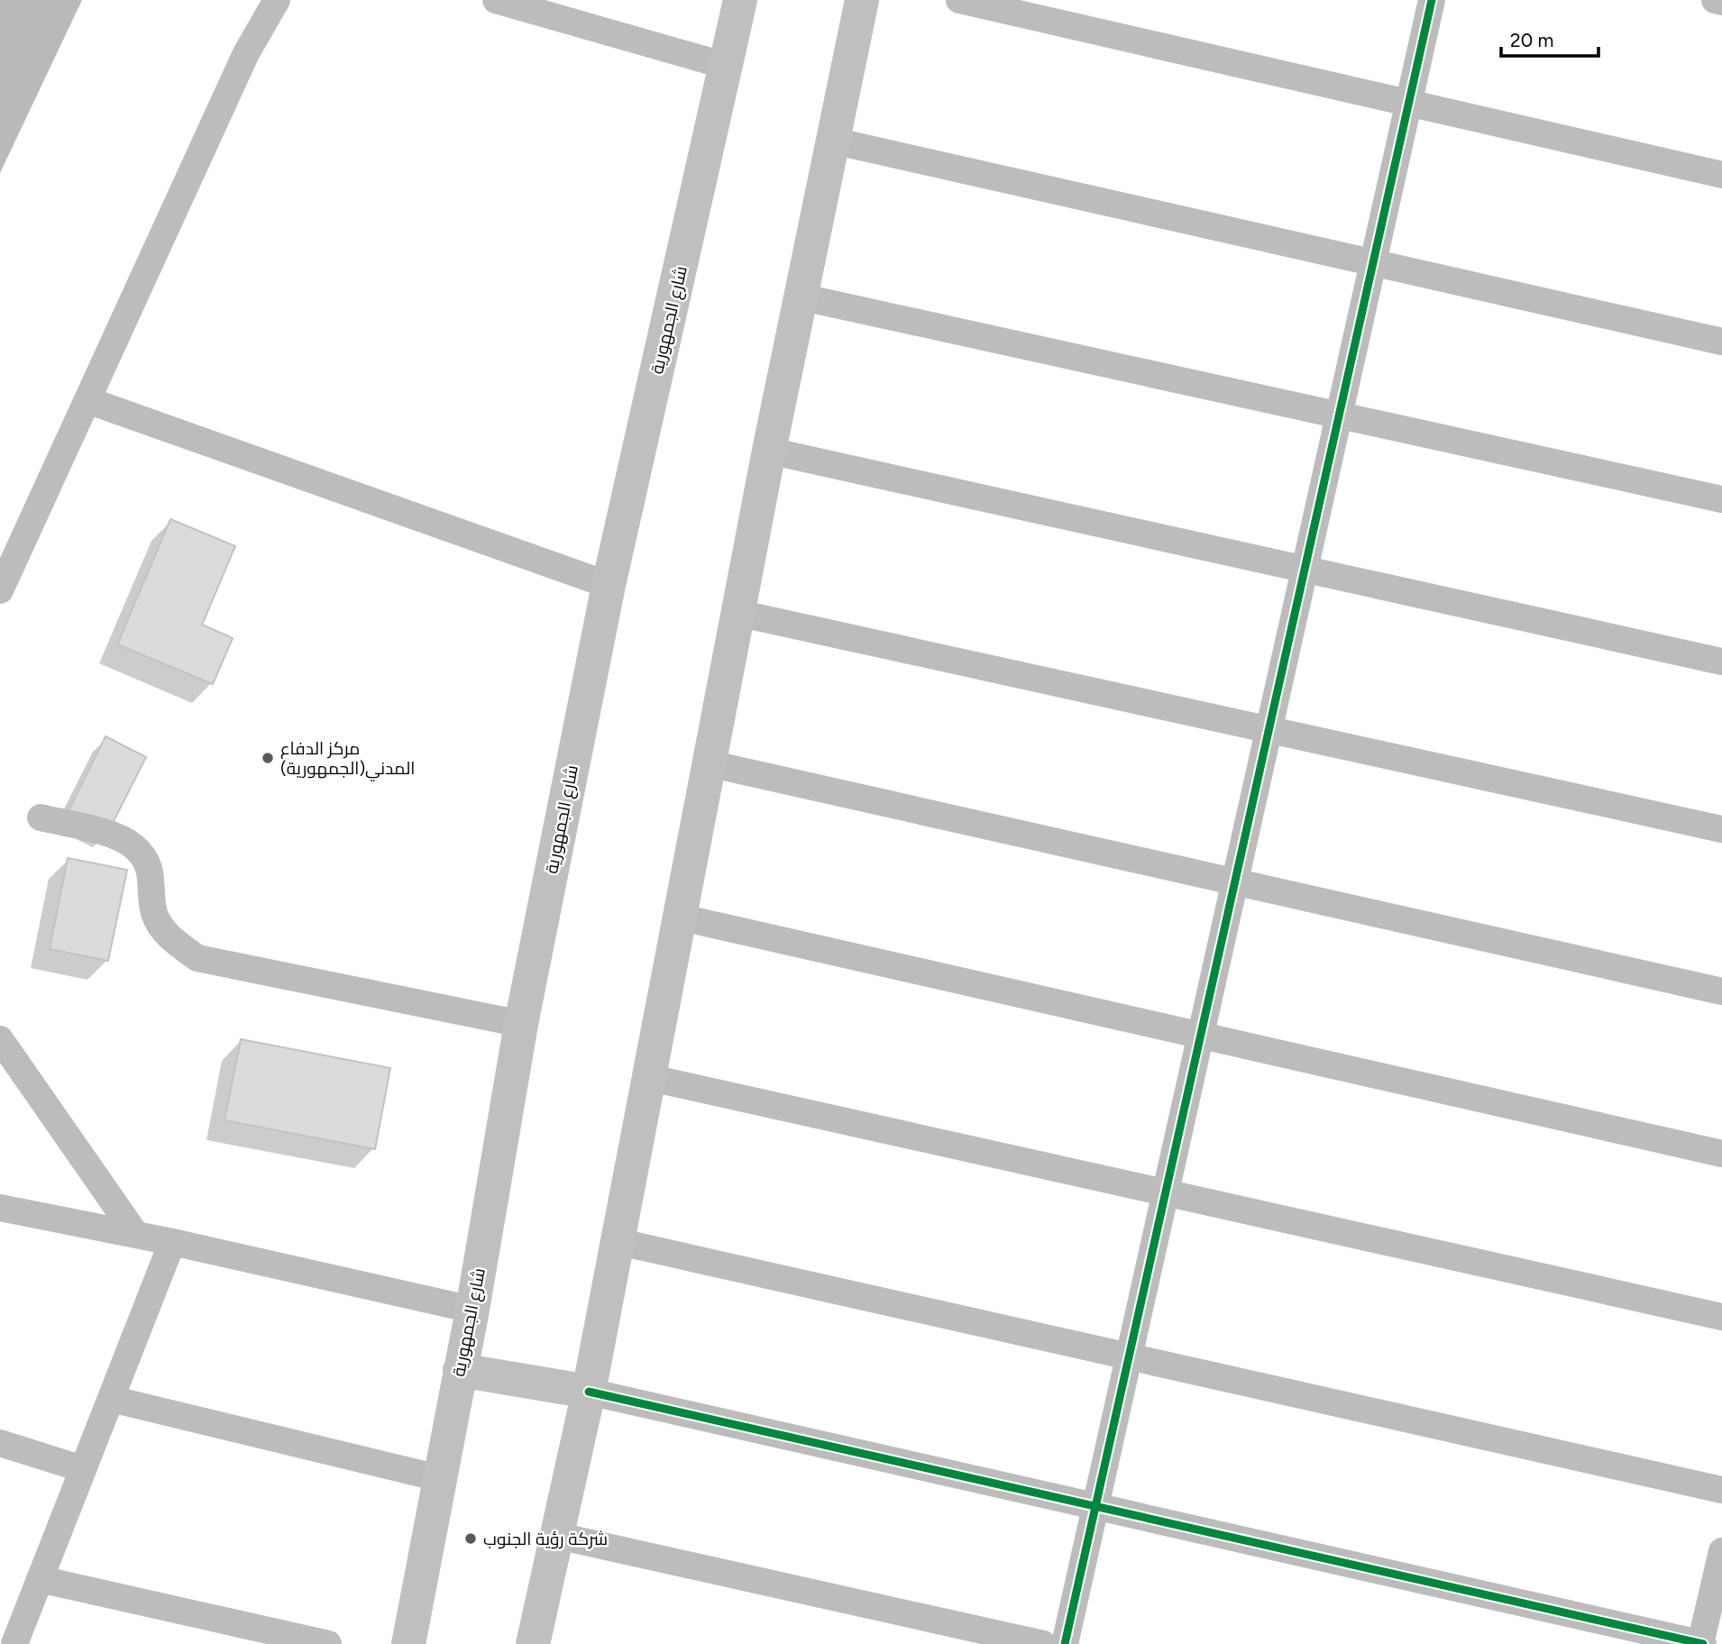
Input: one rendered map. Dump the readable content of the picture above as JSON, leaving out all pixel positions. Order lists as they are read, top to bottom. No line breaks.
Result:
{"streets":{"main road":["شارع الجمهورية"]},"places":["مركز الدفاع المدني(الجمهورية)","شركة رؤية الجنوب"],"scale_bar":"20 m"}
